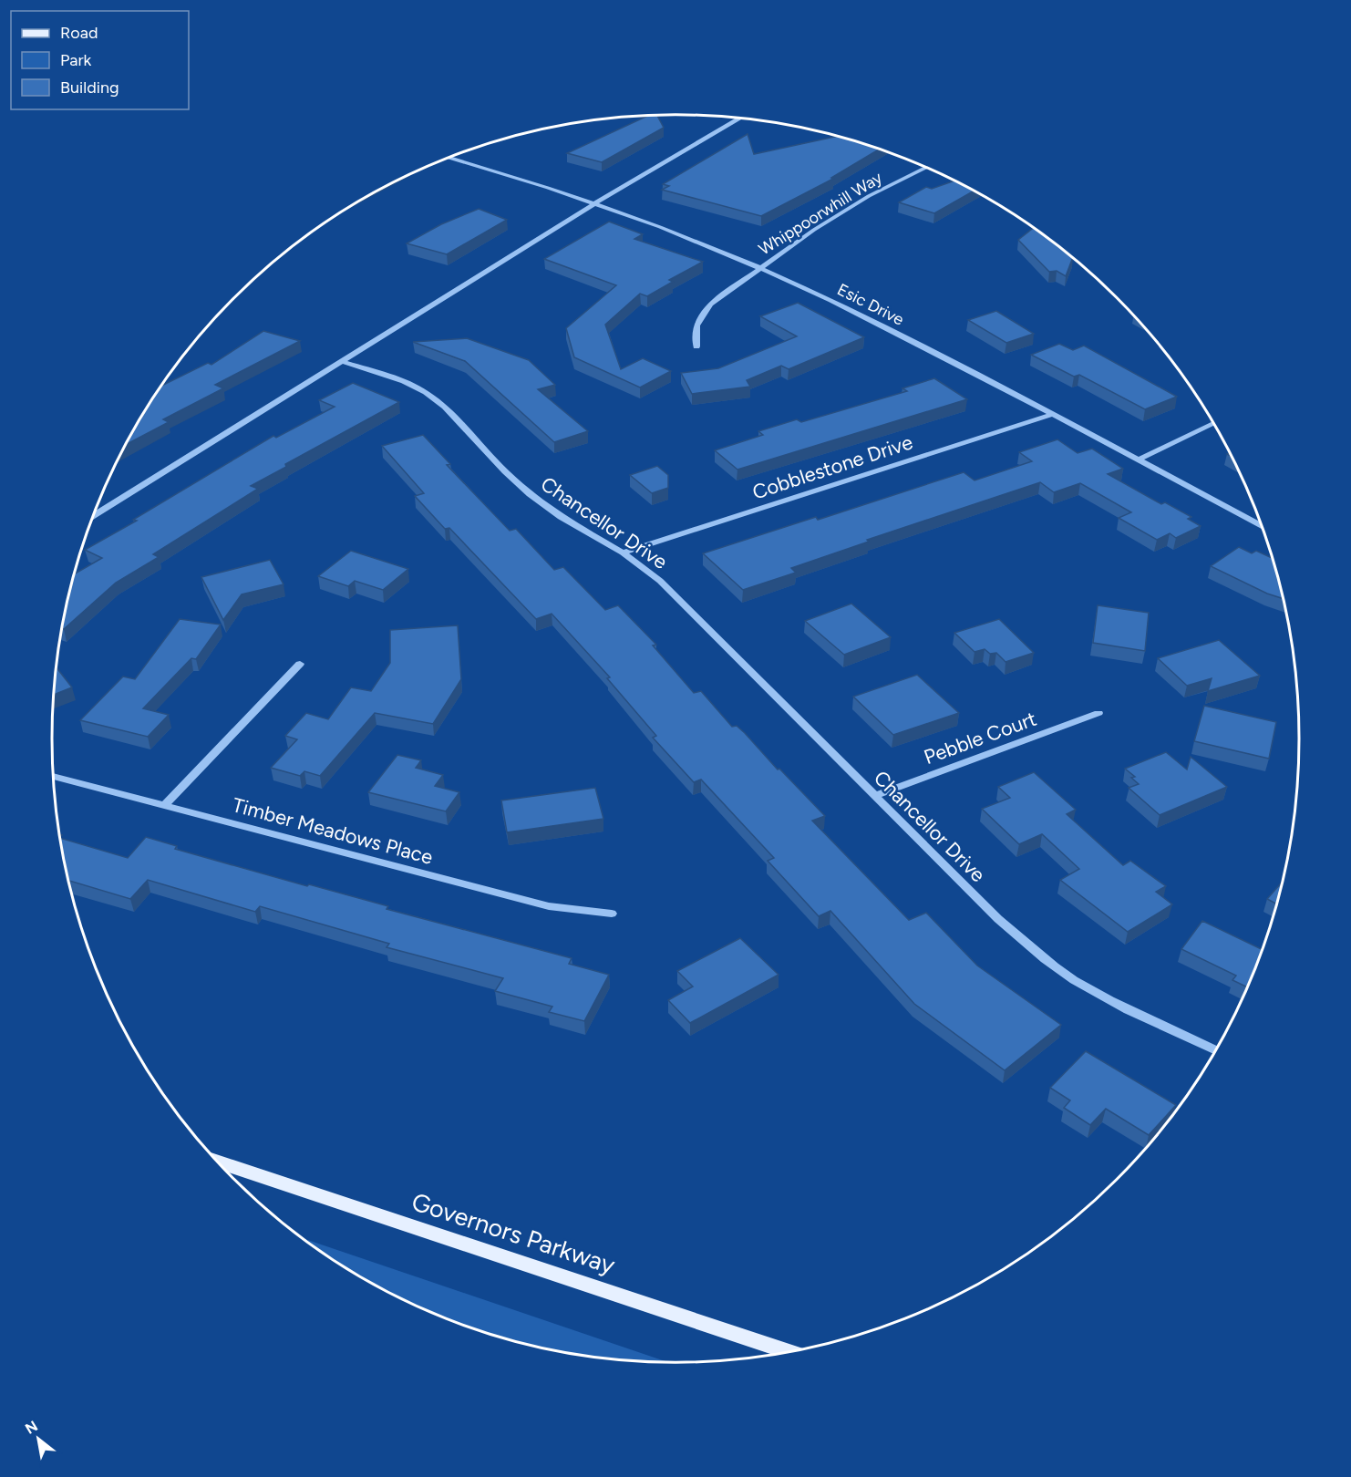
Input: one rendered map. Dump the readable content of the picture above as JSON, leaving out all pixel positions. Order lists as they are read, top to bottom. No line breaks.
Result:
{"streets":{"main road":["Governors Parkway"],"street":["Whippoorwhill Way","Esic Drive","Cobblestone Drive","Chancellor Drive","Pebble Court","Timber Meadows Place"]},"crossings":[["Whippoorwhill Way","Esic Drive"],["Esic Drive","Cobblestone Drive"],["Cobblestone Drive","Chancellor Drive"],["Chancellor Drive","Pebble Court"]],"legend":["Road","Park","Building"],"north":"top left"}
